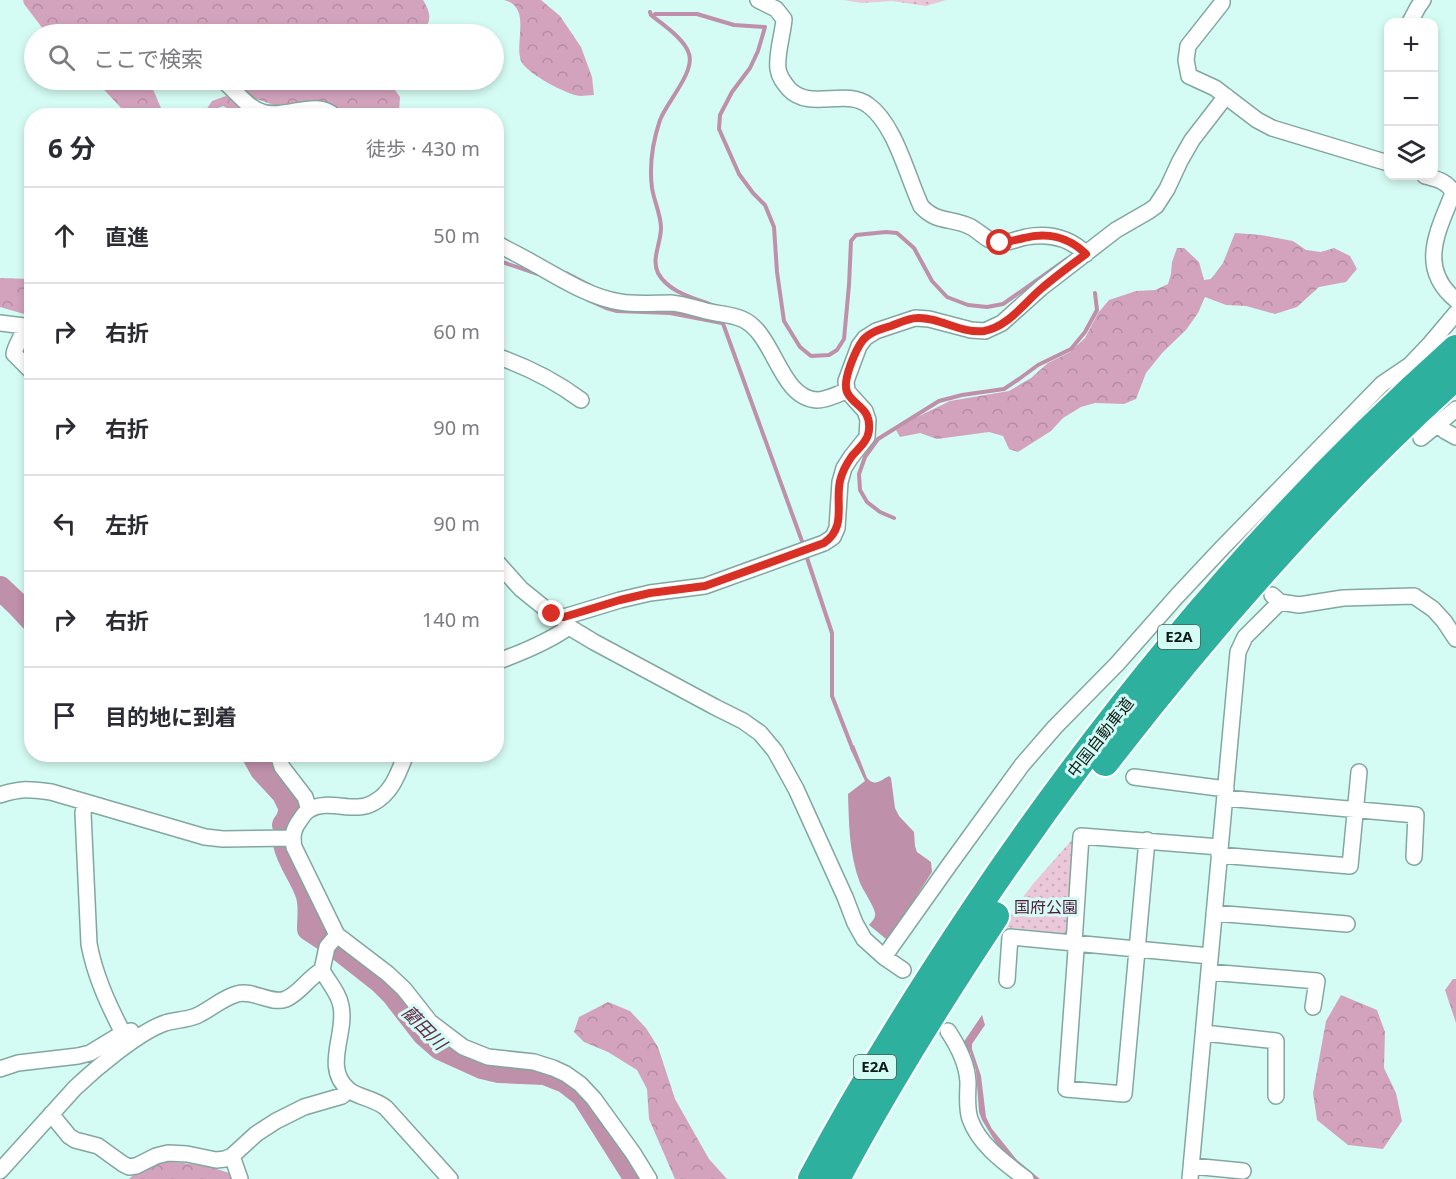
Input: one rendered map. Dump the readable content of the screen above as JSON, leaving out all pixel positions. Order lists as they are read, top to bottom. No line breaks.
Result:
{"streets":{"highway":["E2A","中国自動車道"]},"water":["藺田川"],"parks":["国府公園"],"page":{"map_buttons":["+","−"],"search":"ここで検索","heading":["6 分","徒歩 · 430 m"],"list":[["直進","50 m"],["右折","60 m"],["右折","90 m"],["左折","90 m"],["右折","140 m"],"目的地に到着"]}}
